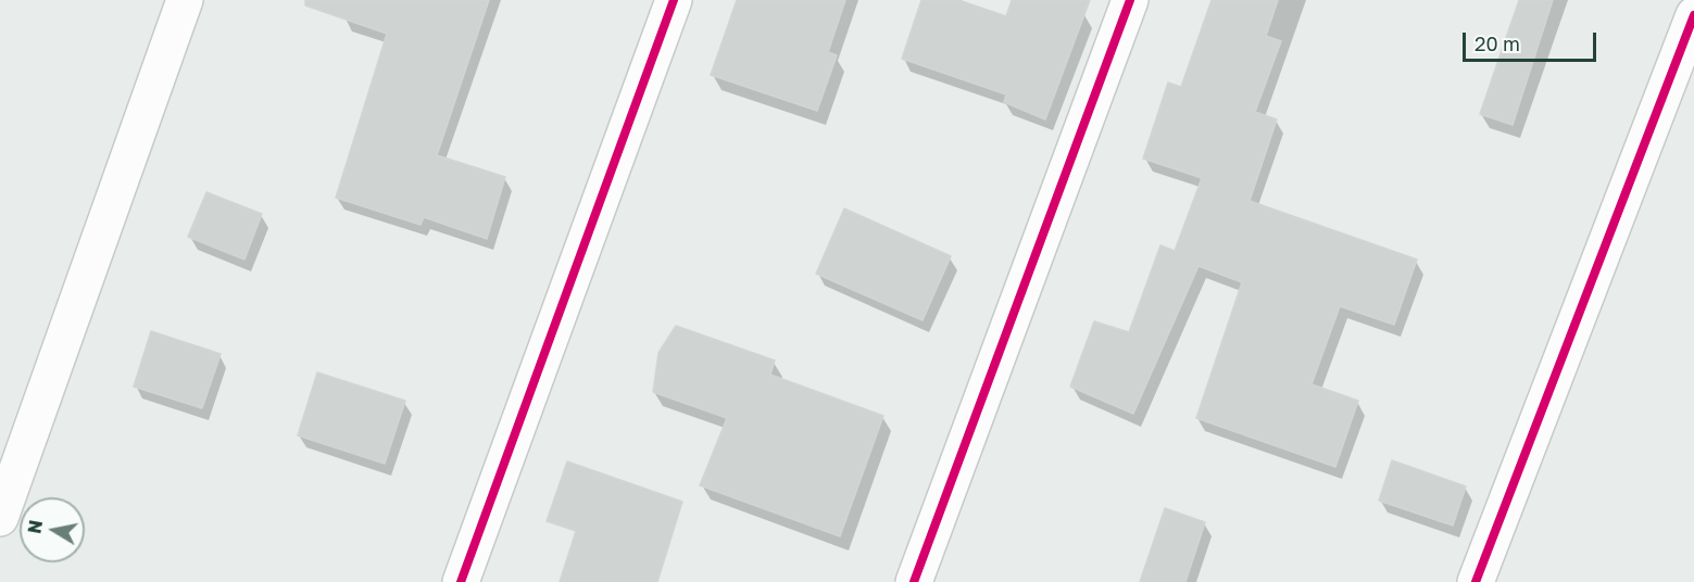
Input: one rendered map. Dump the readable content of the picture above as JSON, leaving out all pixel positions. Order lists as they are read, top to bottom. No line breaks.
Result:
{"scale_bar":"20 m","north":"left"}
